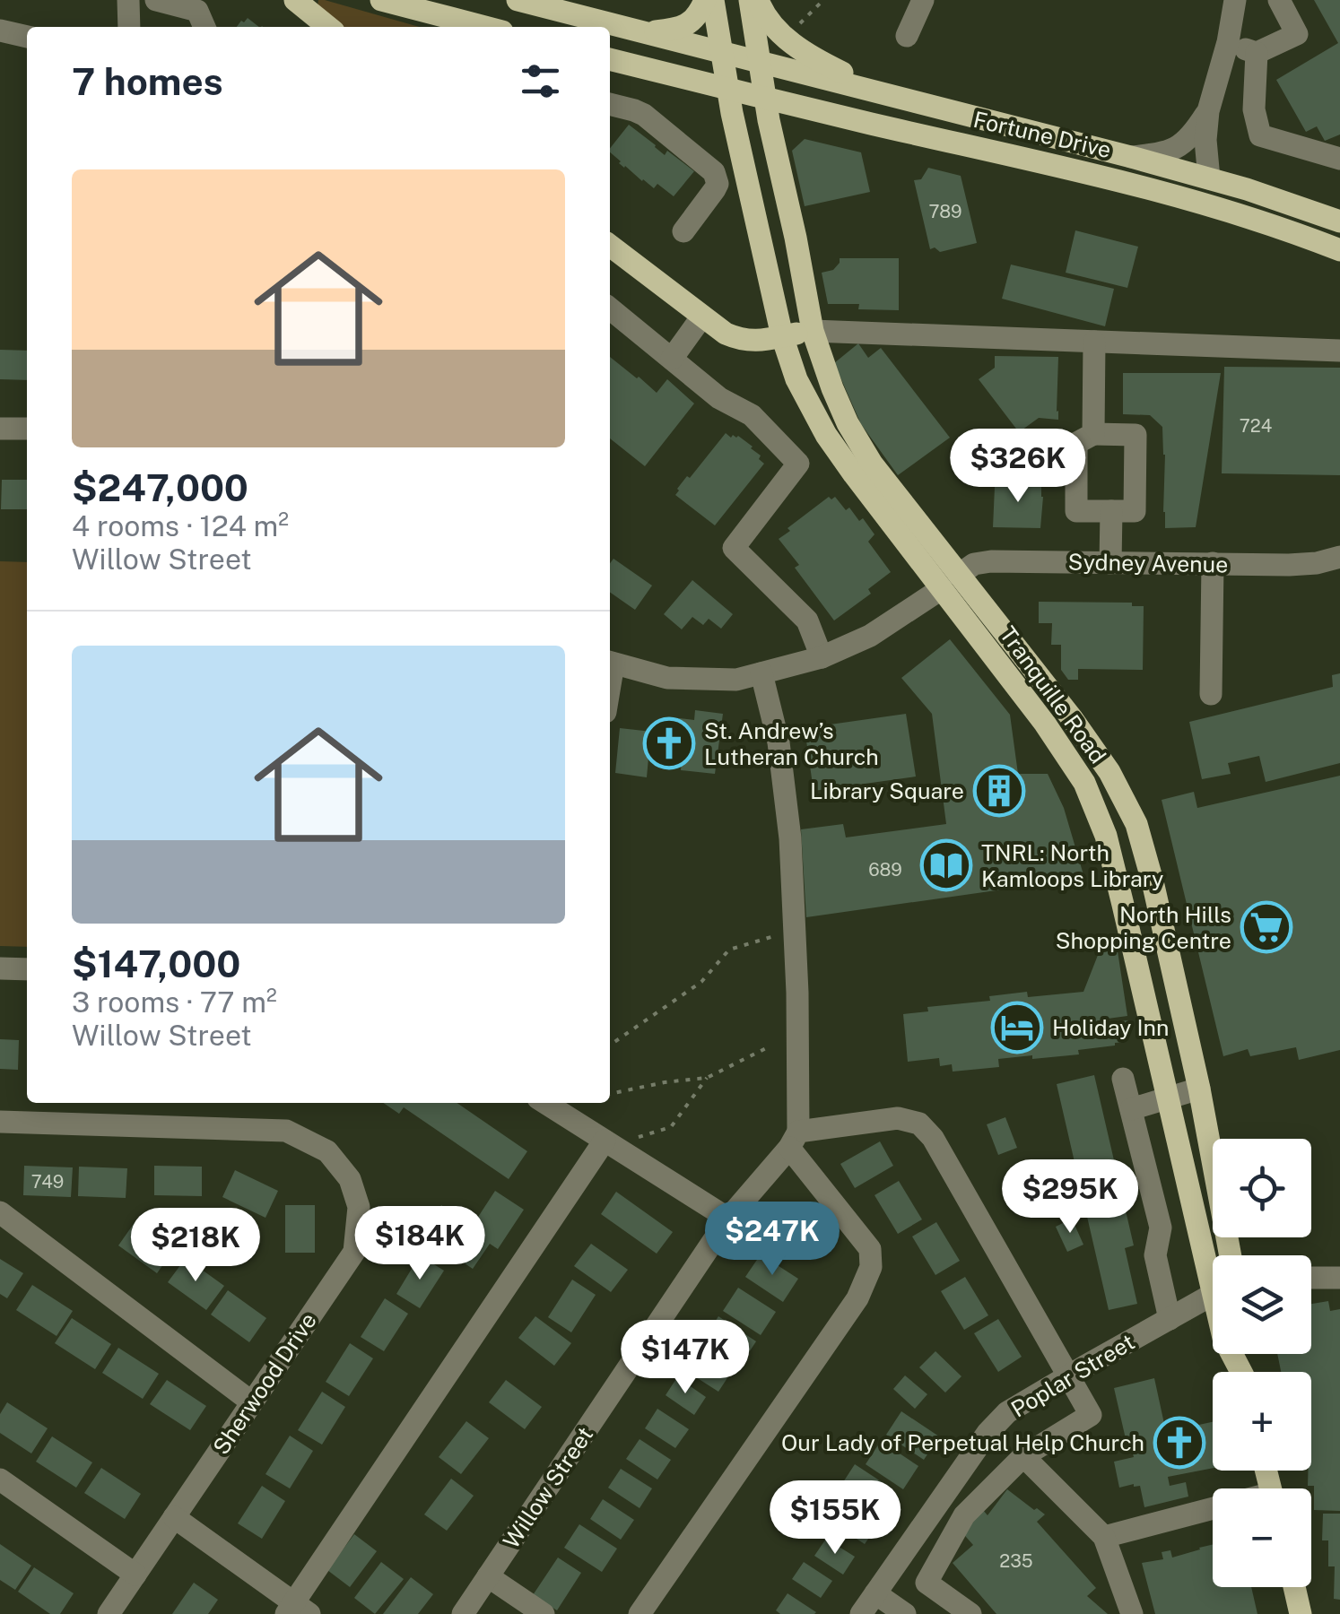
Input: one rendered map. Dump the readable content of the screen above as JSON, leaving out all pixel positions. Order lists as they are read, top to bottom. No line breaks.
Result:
{"streets":{"main road":["Fortune Drive","Tranquille Road"],"street":["Sydney Avenue","Poplar Street","Sherwood Drive","Willow Street"]},"crossings":[["Fortune Drive","Tranquille Road"],["Sydney Avenue","Tranquille Road"]],"places":{"church":["St. Andrew’s Lutheran Church","Our Lady of Perpetual Help Church"],"building":["Library Square"],"library":["TNRL: North Kamloops Library"],"supermarket":["North Hills Shopping Centre"],"hotel":["Holiday Inn"]},"house_numbers":["789","724","689","749","235"],"page":{"heading":"7 homes","list":[{"name":"$247,000","note":"4 rooms · 124 m² · Willow Street"},{"name":"$147,000","note":"3 rooms · 77 m² · Willow Street"}],"price":["$326K","$295K","$247K","$184K","$218K","$147K","$155K"],"map_buttons":["+","−"]}}
